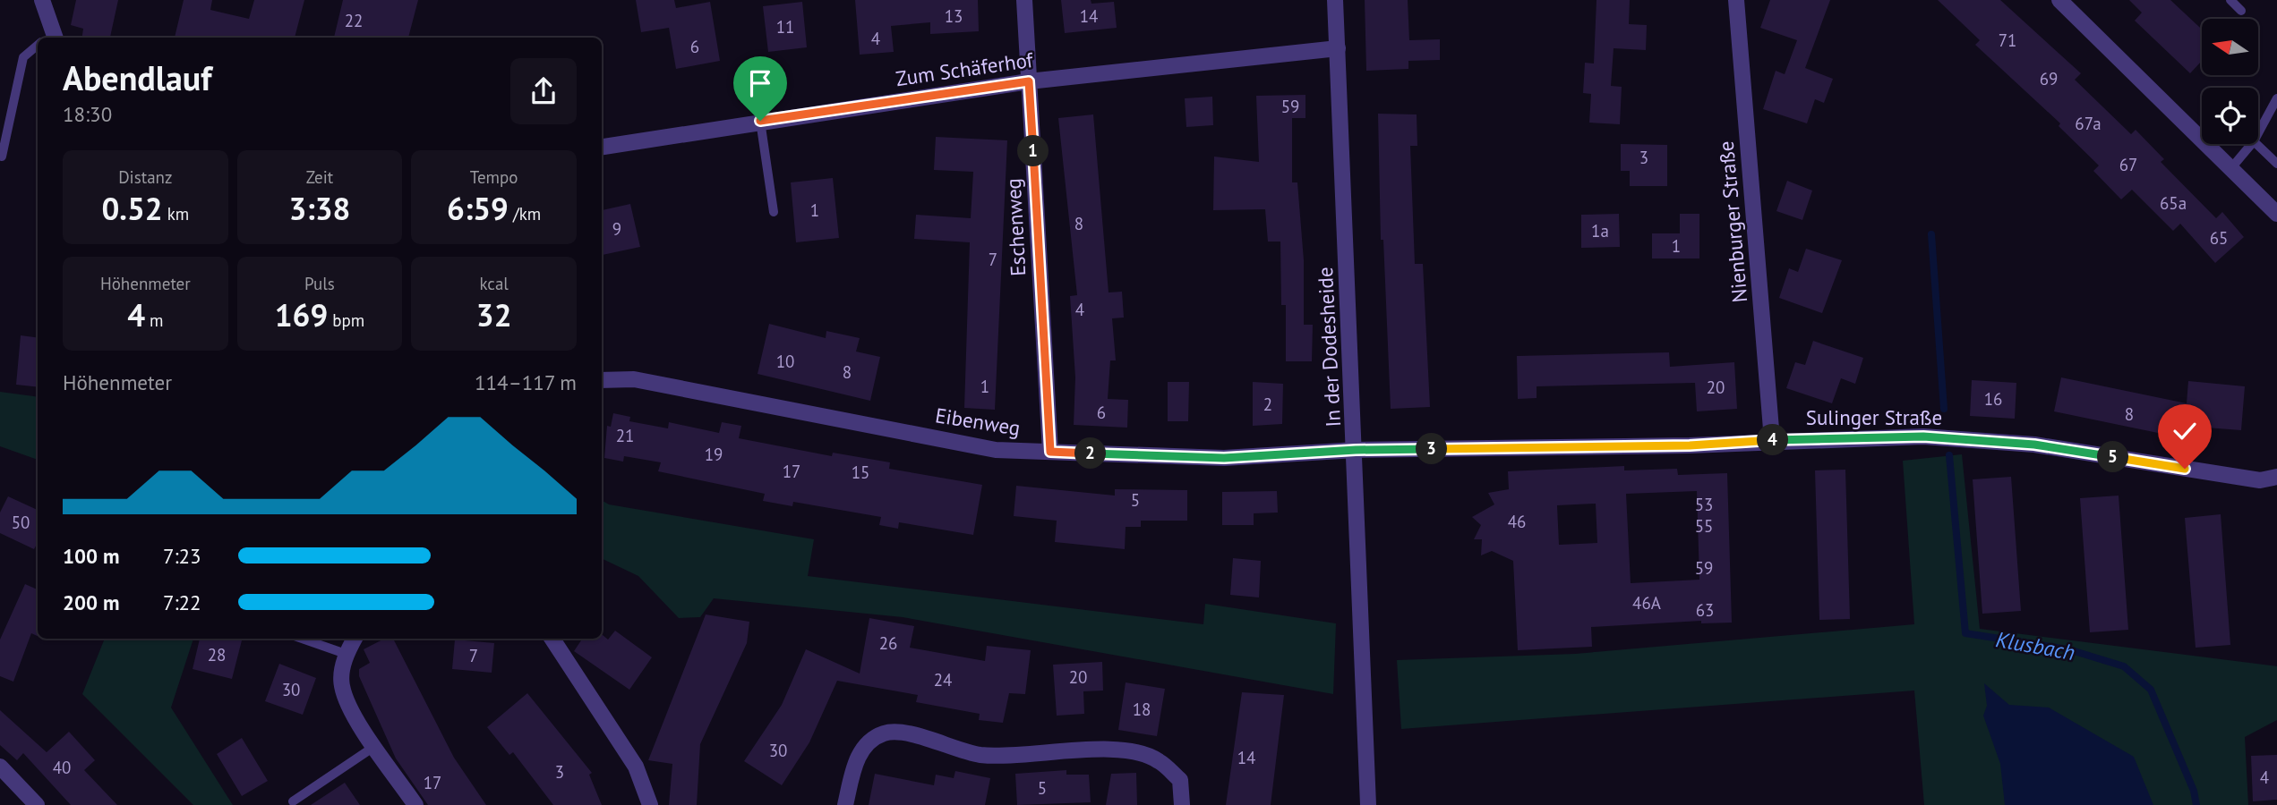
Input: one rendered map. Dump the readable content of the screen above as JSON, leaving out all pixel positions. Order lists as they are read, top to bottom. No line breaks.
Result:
{"streets":{"street":["Zum Schäferhof","Nienburger Straße","Eschenweg","In der Dodesheide","Sulinger Straße","Eibenweg"]},"crossings":[["Zum Schäferhof","Eschenweg"],["Zum Schäferhof","In der Dodesheide"],["Nienburger Straße","Sulinger Straße"],["Eschenweg","Eibenweg"],["In der Dodesheide","Sulinger Straße"],["In der Dodesheide","Eibenweg"],["Sulinger Straße","Eibenweg"]],"water":["Klusbach"],"house_numbers":["13","14","22","11","4","71","6","69","59","67a","3","67","65a","1","8","9","1a","65","1","7","4","10","8","1","20","16","2","6","8","21","19","17","15","5","53","46","50","55","59","46A","63","26","28","7","20","24","30","18","30","14","40","3","4","17","5"],"north":"left","page":{"heading":["Abendlauf","18:30"],"pins":["1","4","3","2","5"],"stats":[["Distanz","0.52 km"],["Zeit","3:38"],["Tempo","6:59 /km"],["Höhenmeter","4 m"],["Puls","169 bpm"],["kcal","32"]],"chart":["Höhenmeter","114–117 m"],"list":[{"name":"100 m","note":"7:23"},{"name":"200 m","note":"7:22"}]}}
